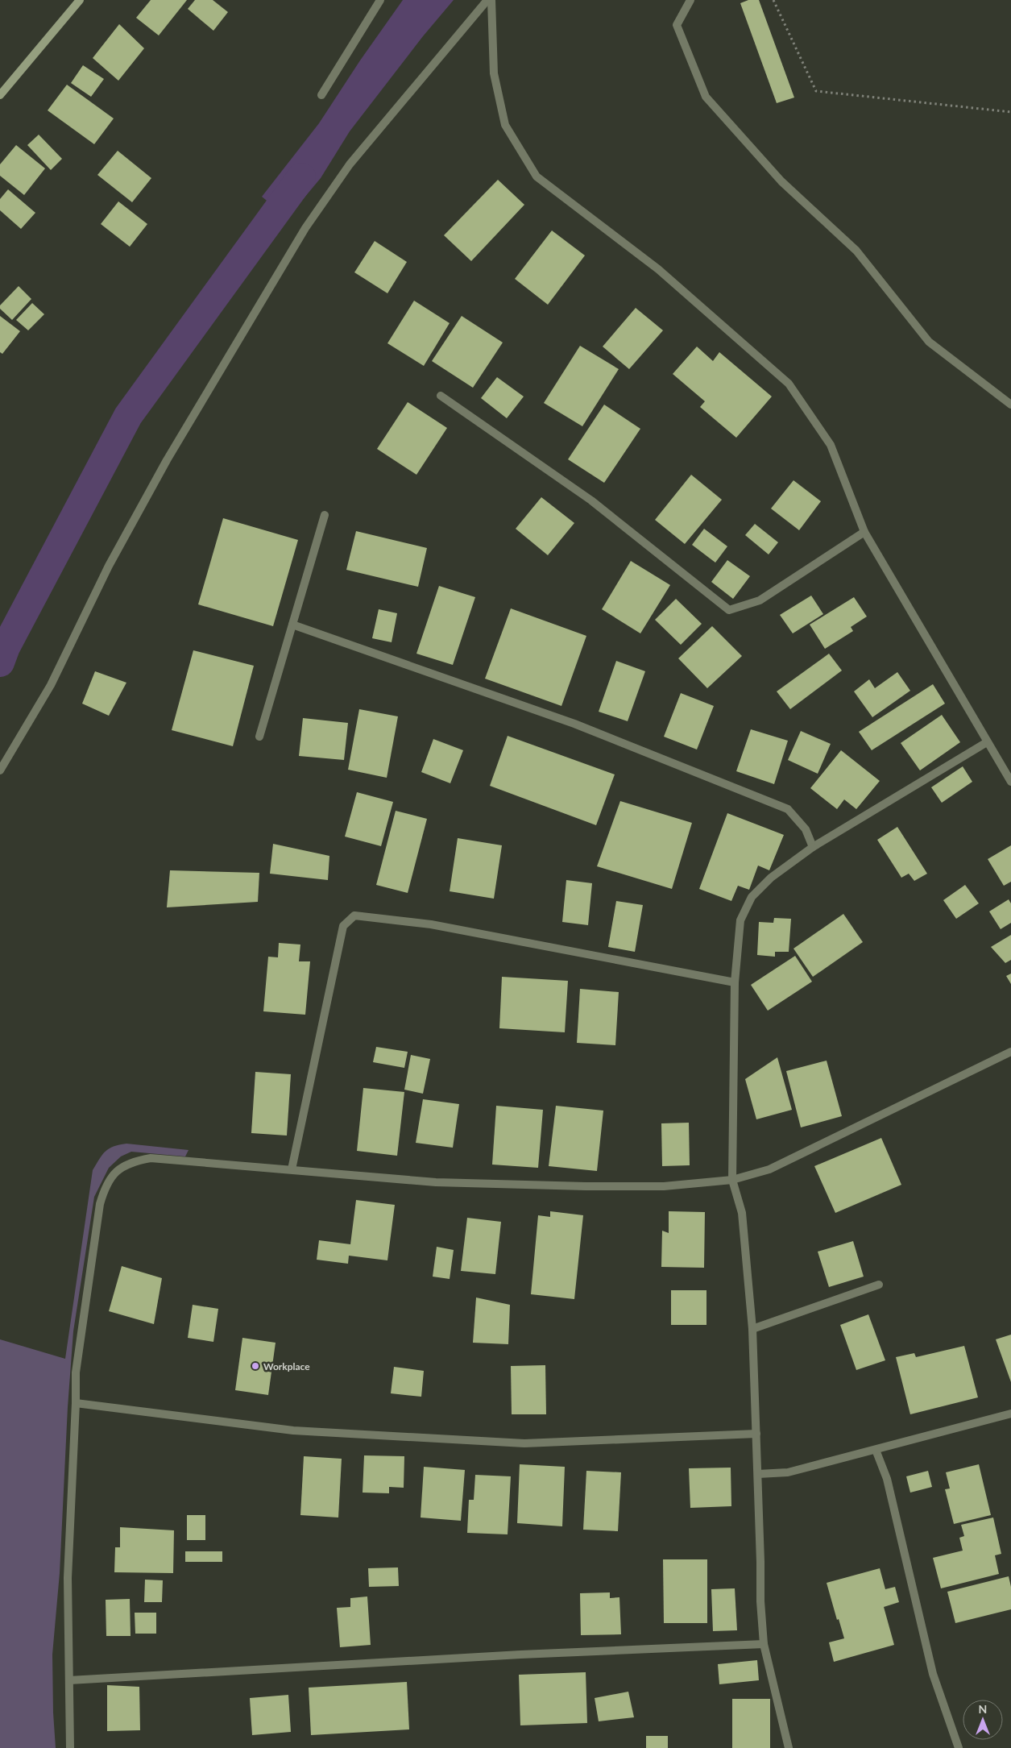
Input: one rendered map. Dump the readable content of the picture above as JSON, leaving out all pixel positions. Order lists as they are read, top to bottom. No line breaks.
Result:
{"places":["Workplace"],"north":"top"}
